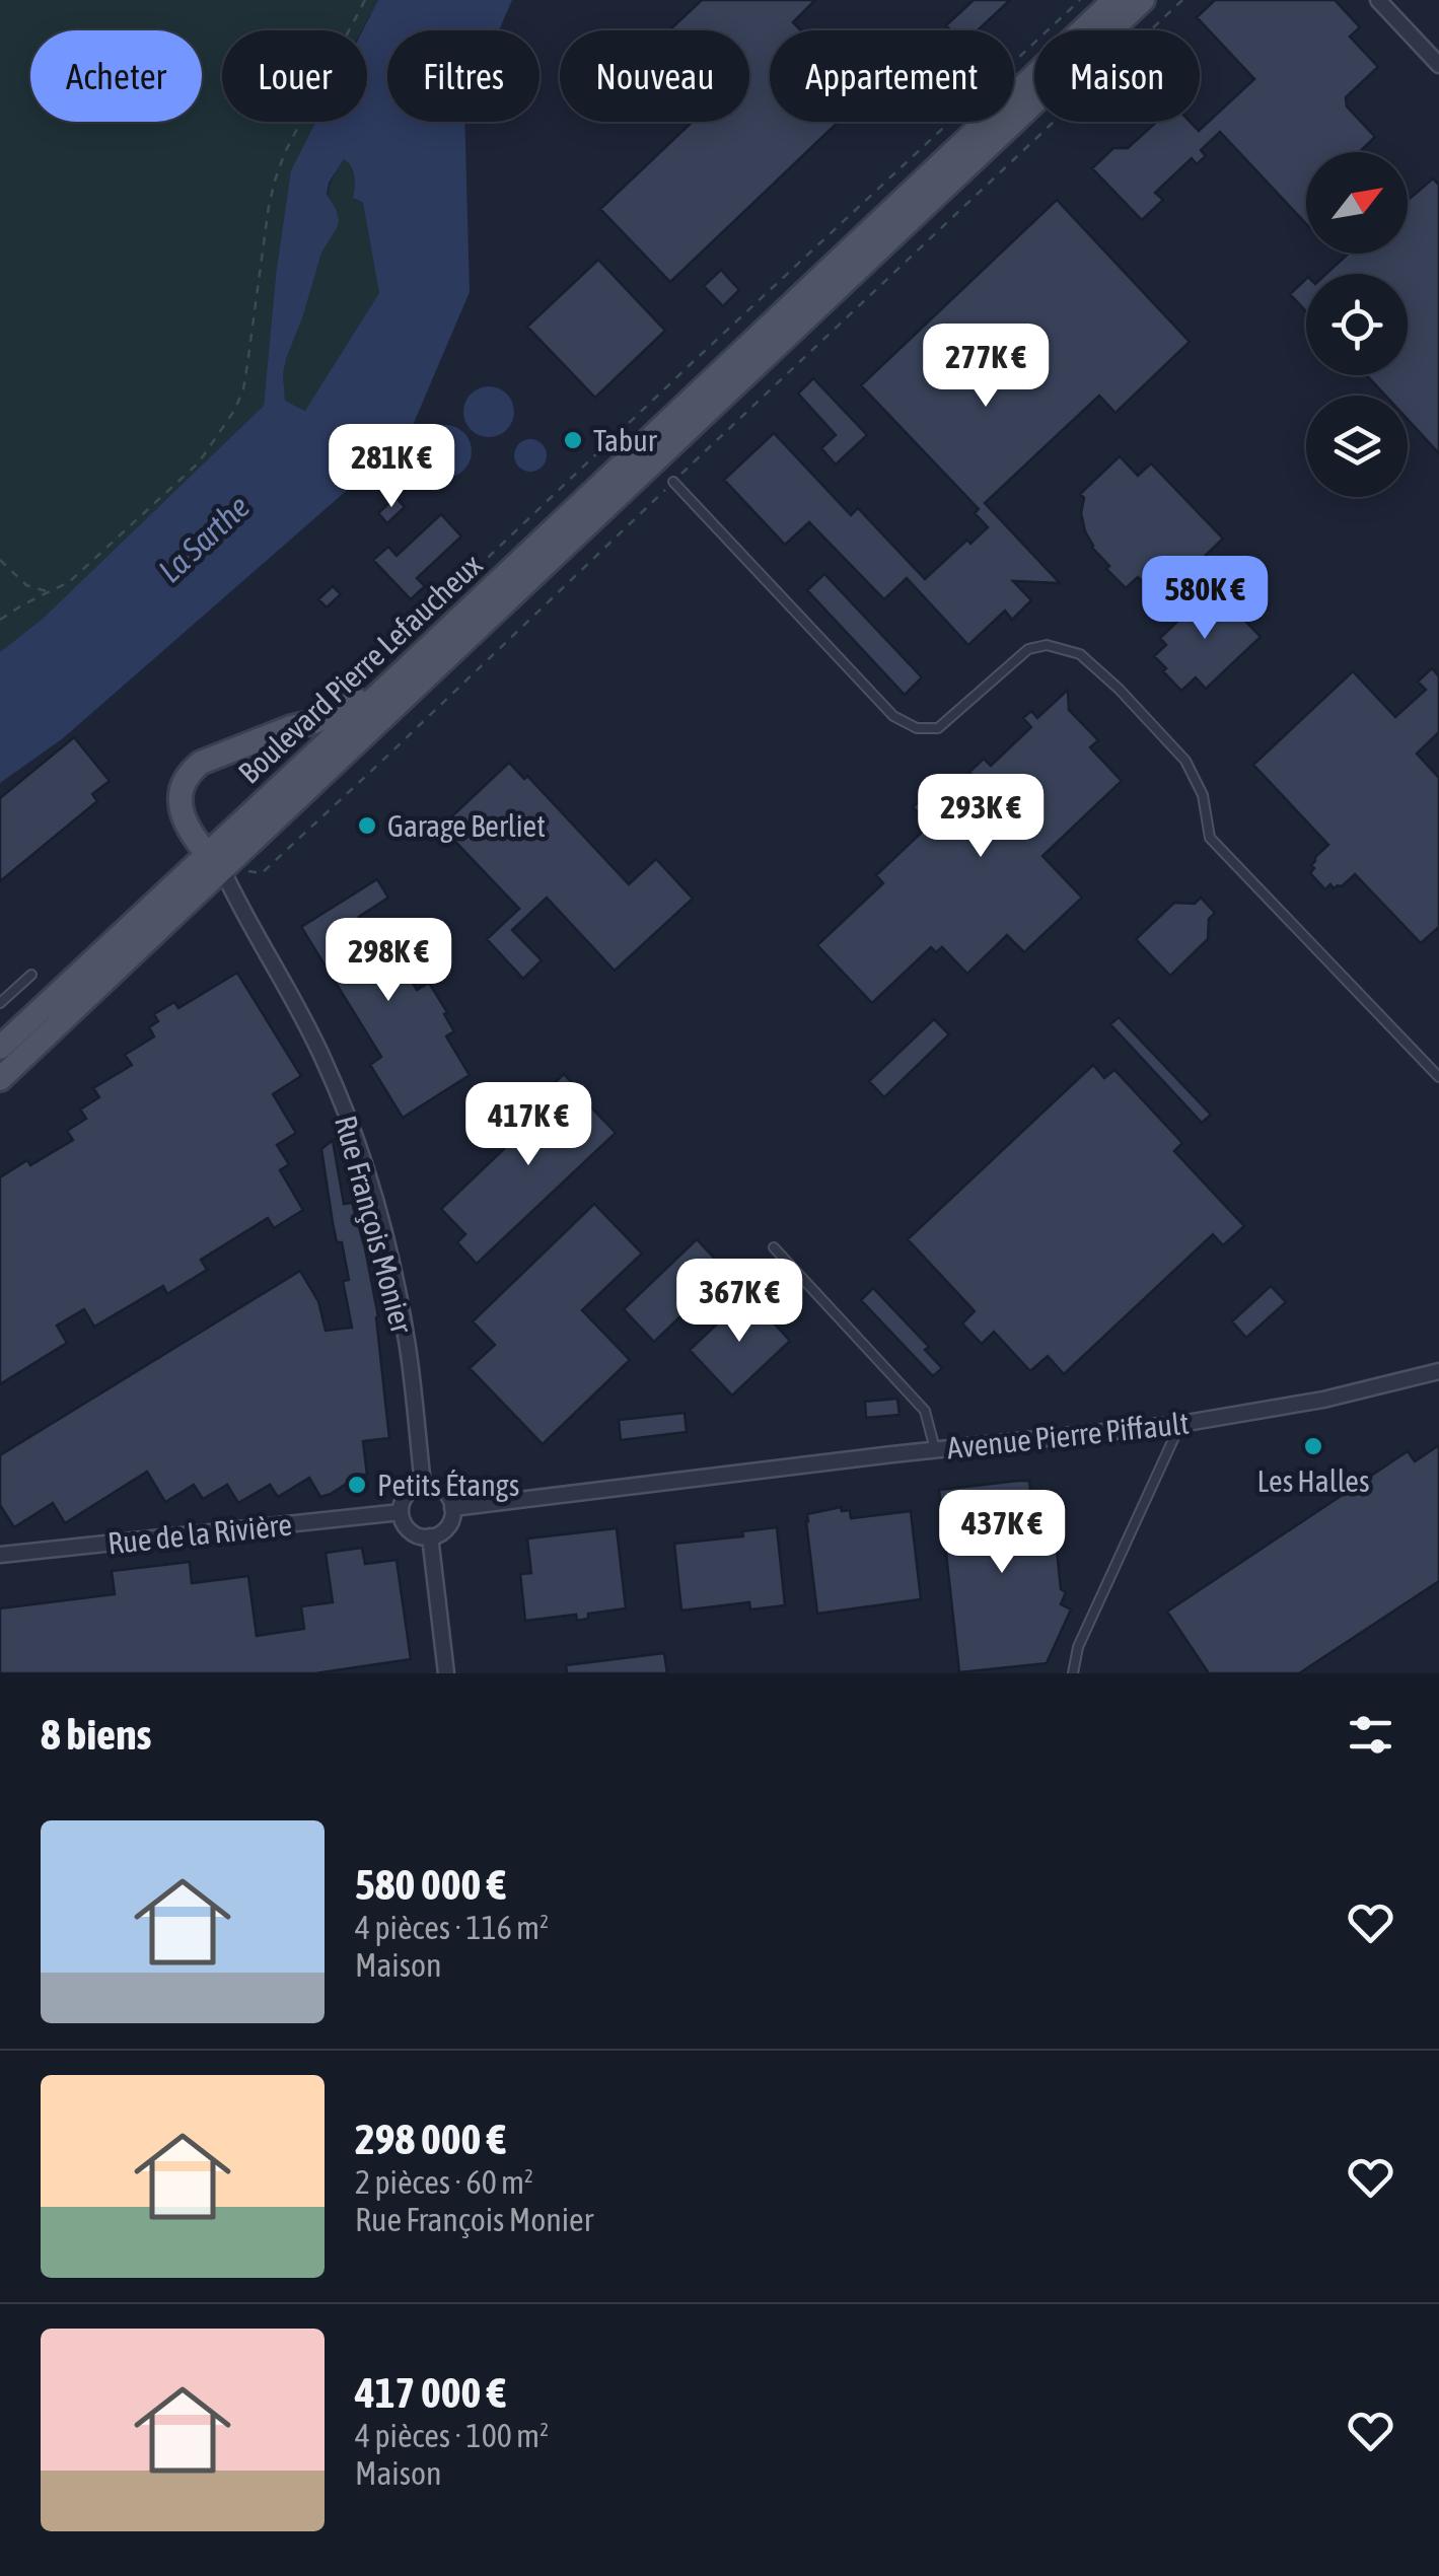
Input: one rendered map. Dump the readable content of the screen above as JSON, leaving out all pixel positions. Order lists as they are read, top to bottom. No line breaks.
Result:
{"streets":{"main road":["Boulevard Pierre Lefaucheux"],"street":["Rue François Monier","Avenue Pierre Piffault","Rue de la Rivière"]},"crossings":[["Boulevard Pierre Lefaucheux","Rue François Monier"],["Rue François Monier","Avenue Pierre Piffault"],["Rue François Monier","Rue de la Rivière"],["Avenue Pierre Piffault","Rue de la Rivière"]],"water":["La Sarthe"],"places":["Tabur","Garage Berliet","Les Halles","Petits Étangs"],"north":"top right","page":{"chip":["Acheter","Louer","Filtres","Nouveau","Appartement","Maison"],"price":["277K €","281K €","580K €","293K €","298K €","417K €","367K €","437K €"],"heading":"8 biens","list":[{"name":"580 000 €","note":"4 pièces · 116 m² · Maison"},{"name":"298 000 €","note":"2 pièces · 60 m² · Rue François Monier"},{"name":"417 000 €","note":"4 pièces · 100 m² · Maison"}]}}
